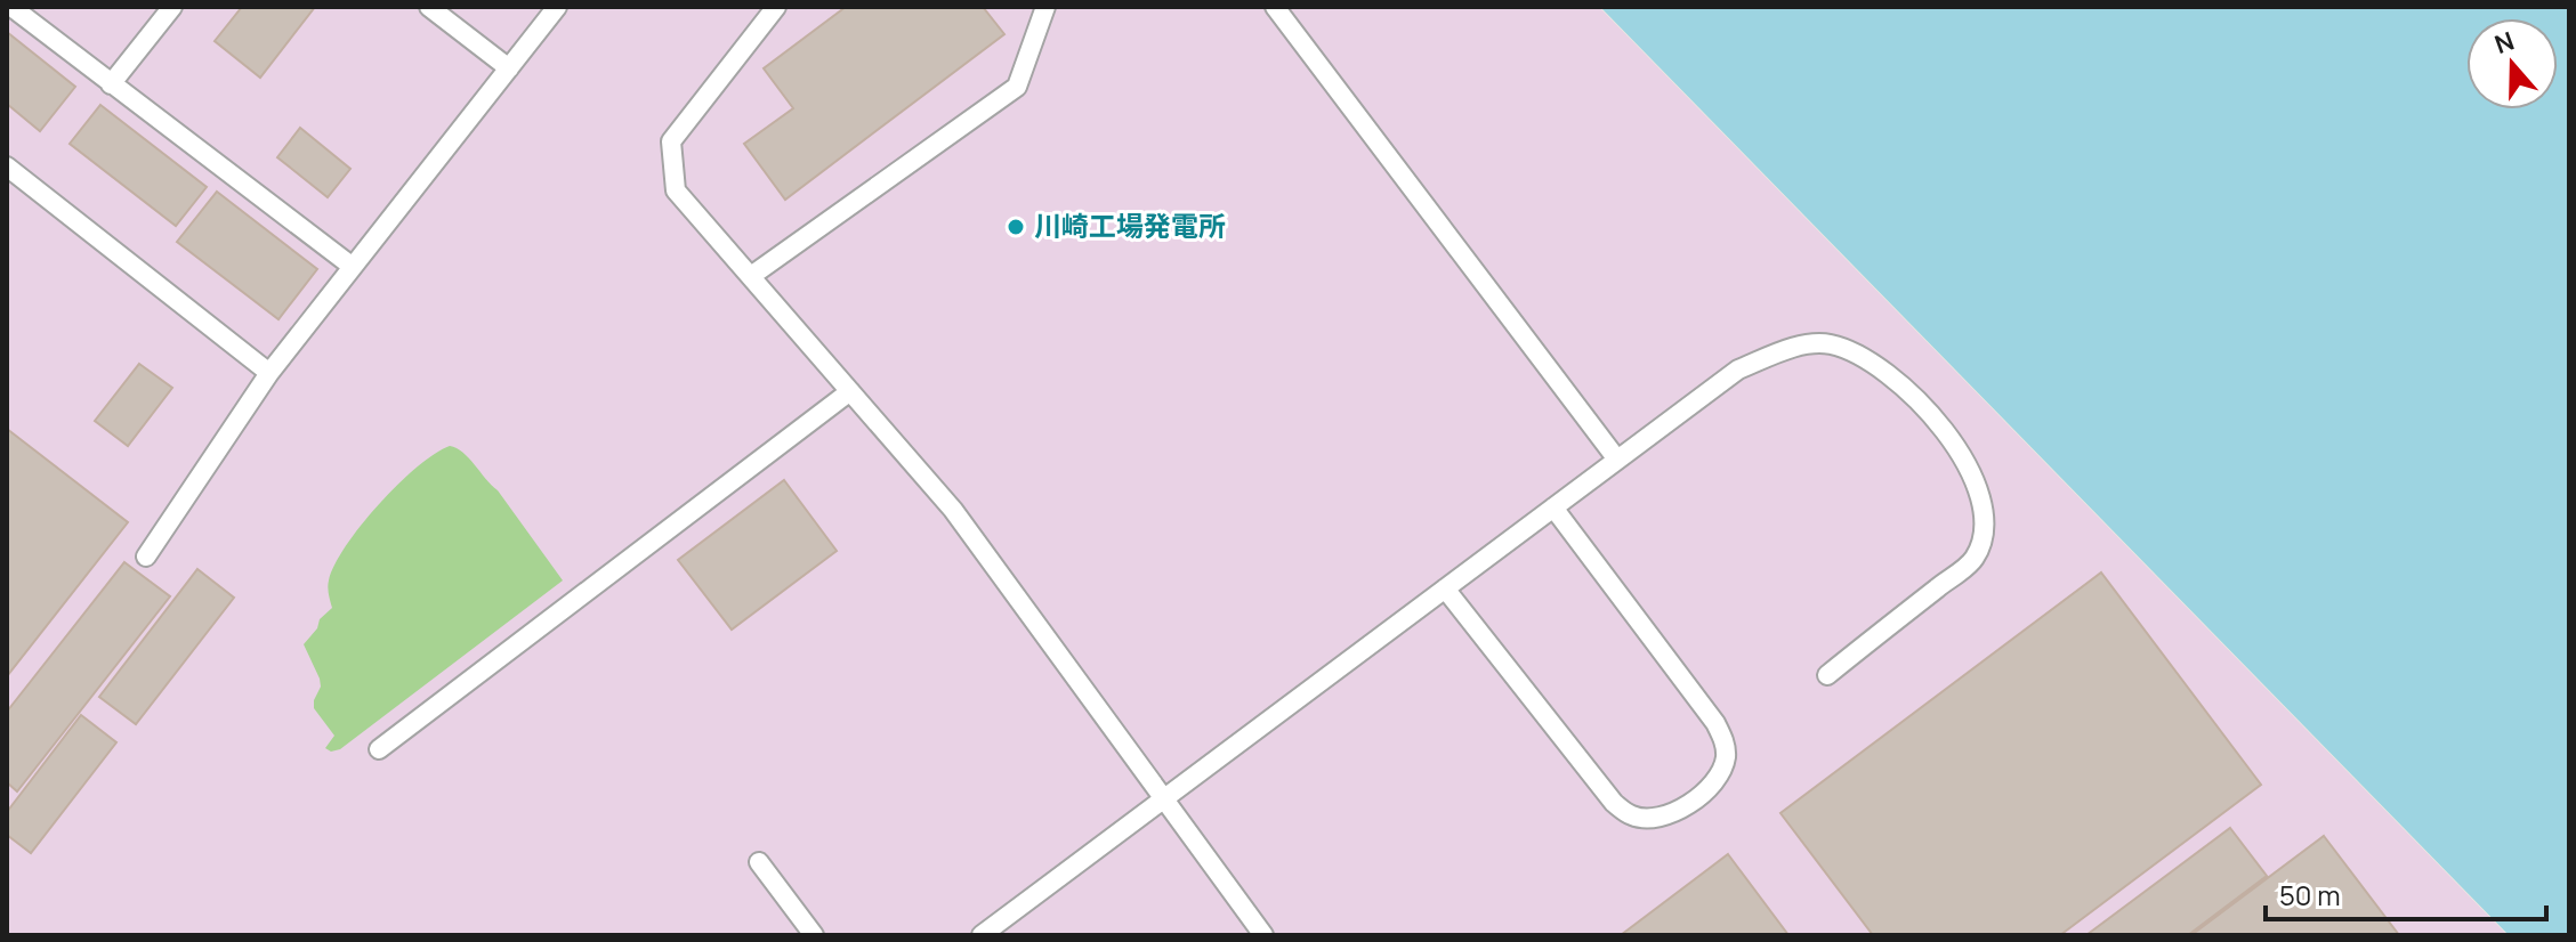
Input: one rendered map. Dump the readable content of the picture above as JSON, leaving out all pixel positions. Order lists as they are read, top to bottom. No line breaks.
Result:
{"places":["川崎工場発電所"],"scale_bar":"50 m","north":"top"}
